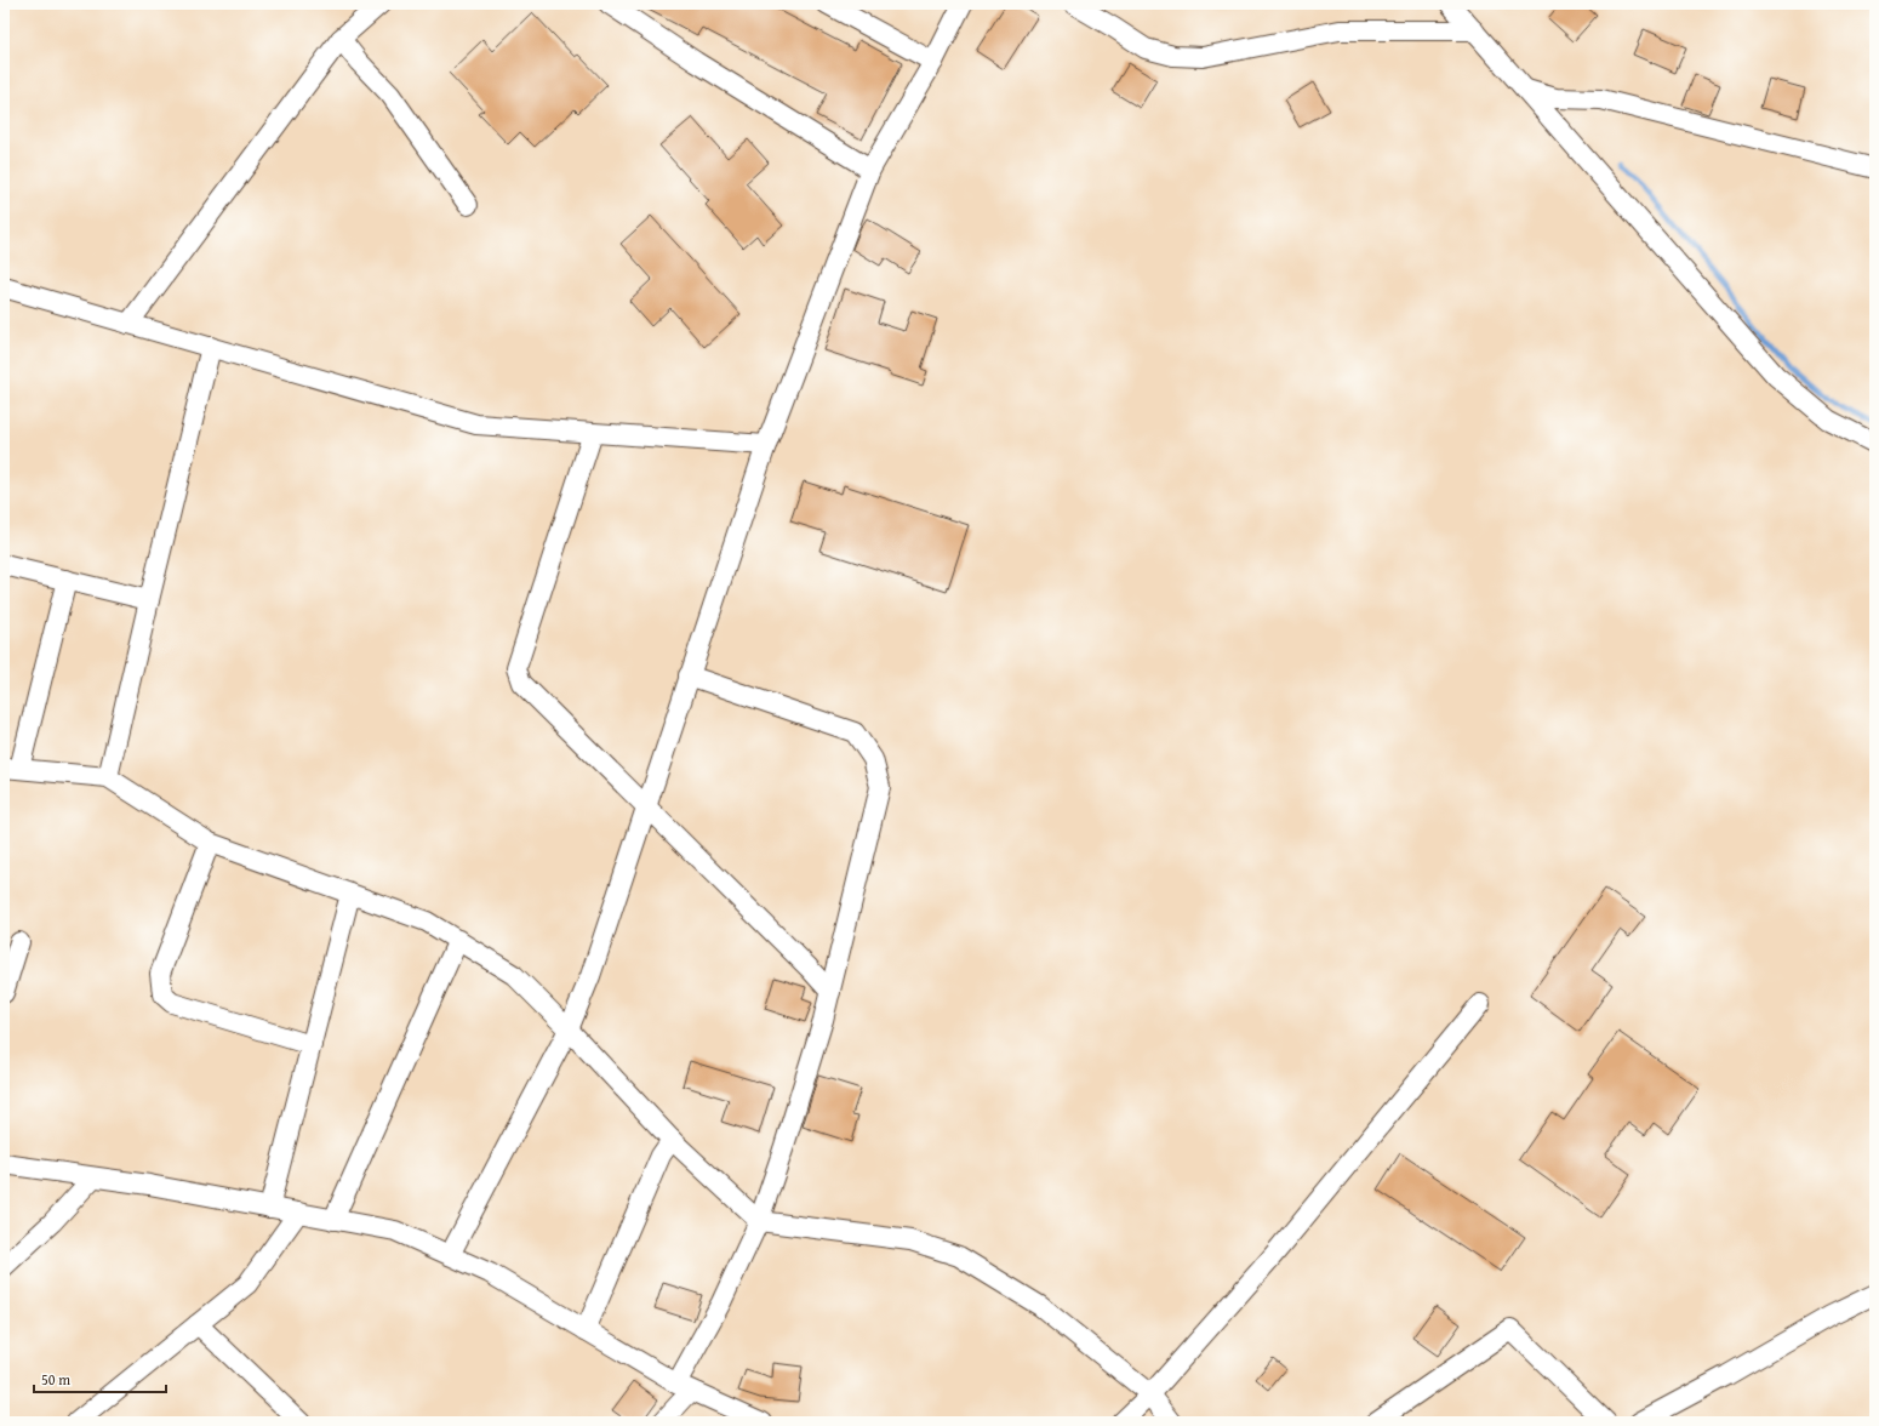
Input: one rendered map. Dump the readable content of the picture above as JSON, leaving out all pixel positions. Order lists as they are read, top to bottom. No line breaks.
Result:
{"scale_bar":"50 m"}
